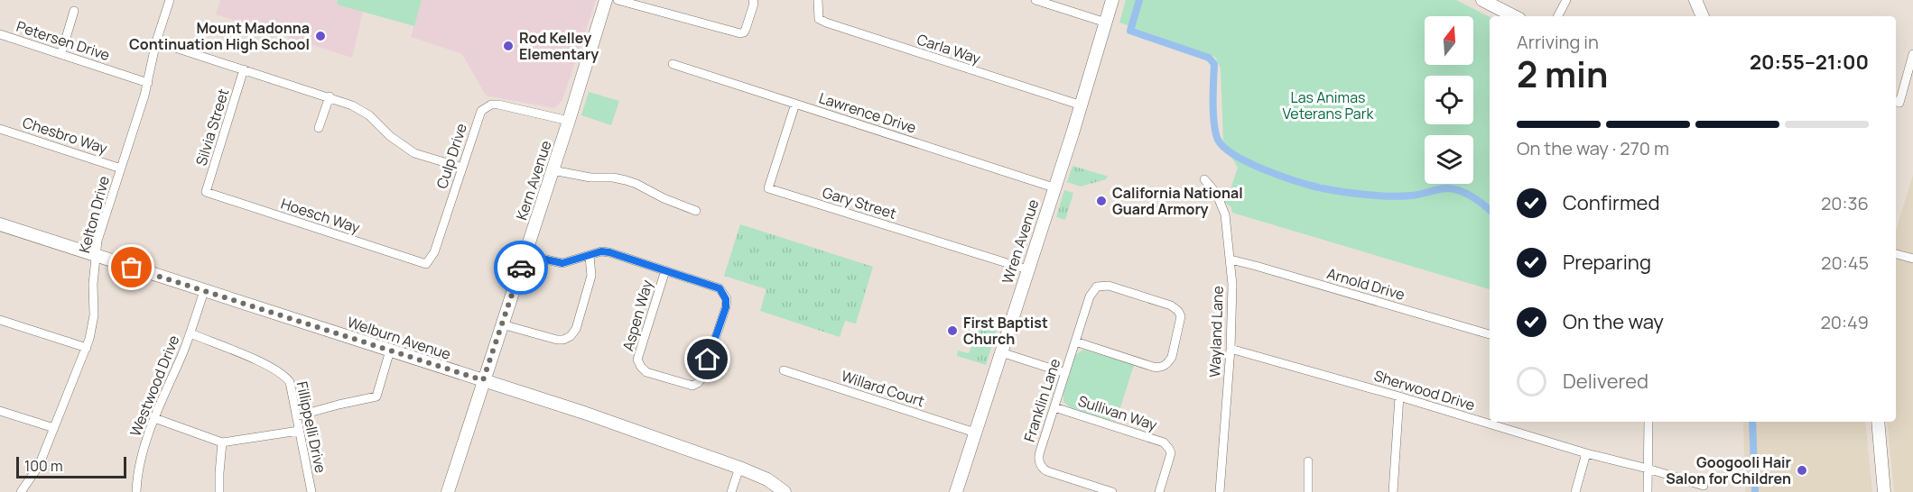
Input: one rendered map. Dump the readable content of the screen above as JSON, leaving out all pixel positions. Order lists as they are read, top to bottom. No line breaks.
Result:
{"streets":{"street":["Petersen Drive","Carla Way","Lawrence Drive","Silvia Street","Chesbro Way","Culp Drive","Kern Avenue","Gary Street","Kelton Drive","Hoesch Way","Wren Avenue","Arnold Drive","Aspen Way","Wayland Lane","Welburn Avenue","Westwood Drive","Willard Court","Sherwood Drive","Franklin Lane","Sullivan Way","Fillippelli Drive"]},"crossings":[["Petersen Drive","Kelton Drive"],["Carla Way","Wren Avenue"],["Lawrence Drive","Gary Street"],["Lawrence Drive","Wren Avenue"],["Silvia Street","Hoesch Way"],["Chesbro Way","Kelton Drive"],["Culp Drive","Kern Avenue"],["Culp Drive","Hoesch Way"],["Kern Avenue","Welburn Avenue"],["Gary Street","Wren Avenue"],["Kelton Drive","Welburn Avenue"],["Wren Avenue","Willard Court"],["Arnold Drive","Wayland Lane"],["Wayland Lane","Sherwood Drive"],["Welburn Avenue","Westwood Drive"],["Westwood Drive","Fillippelli Drive"],["Franklin Lane","Sullivan Way"]],"parks":["Las Animas Veterans Park"],"places":["Mount Madonna Continuation High School","Rod Kelley Elementary","California National Guard Armory","First Baptist Church","Googooli Hair Salon for Children"],"scale_bar":"100 m","north":"top","page":{"heading":["2 min","Arriving in","20:55–21:00"],"bar":"On the way · 270 m","list":[["Confirmed","20:36"],["Preparing","20:45"],["On the way","20:49"],"Delivered"],"scale":"100 m"}}
